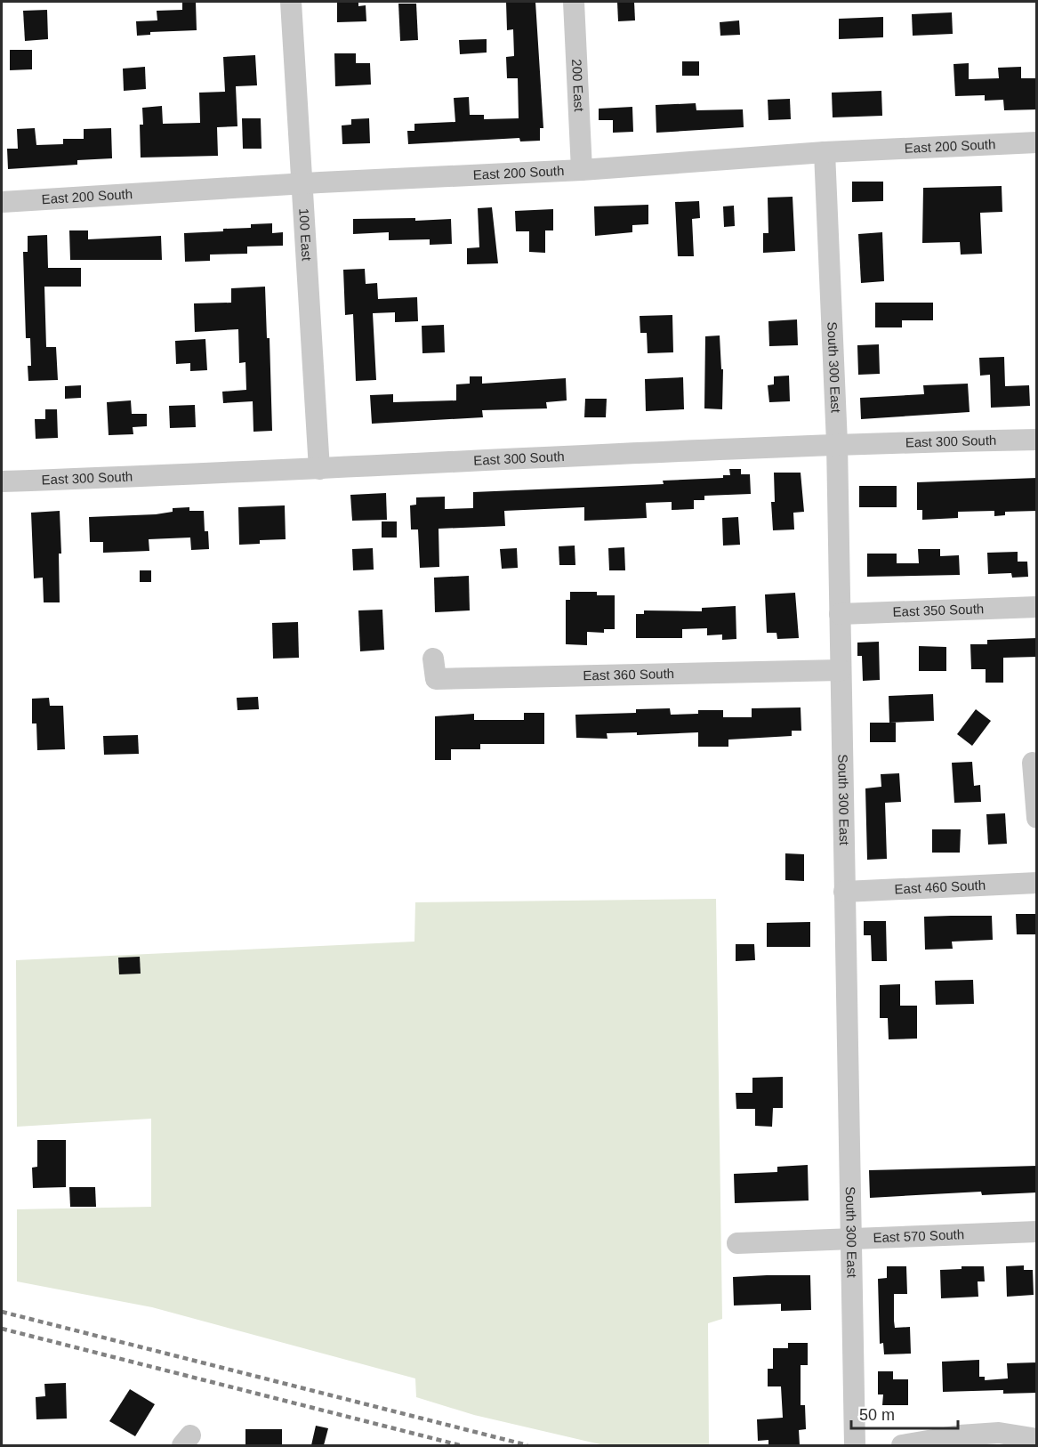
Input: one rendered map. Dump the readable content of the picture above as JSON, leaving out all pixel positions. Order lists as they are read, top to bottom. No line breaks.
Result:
{"streets":{"street":["200 East","East 200 South","100 East","South 300 East","East 300 South","East 350 South","East 360 South","East 460 South","East 570 South"]},"crossings":[["200 East","East 200 South"],["East 200 South","100 East"],["East 200 South","South 300 East"],["100 East","East 300 South"],["South 300 East","East 300 South"],["South 300 East","East 350 South"],["South 300 East","East 360 South"],["South 300 East","East 460 South"],["South 300 East","East 570 South"]],"scale_bar":"50 m"}
